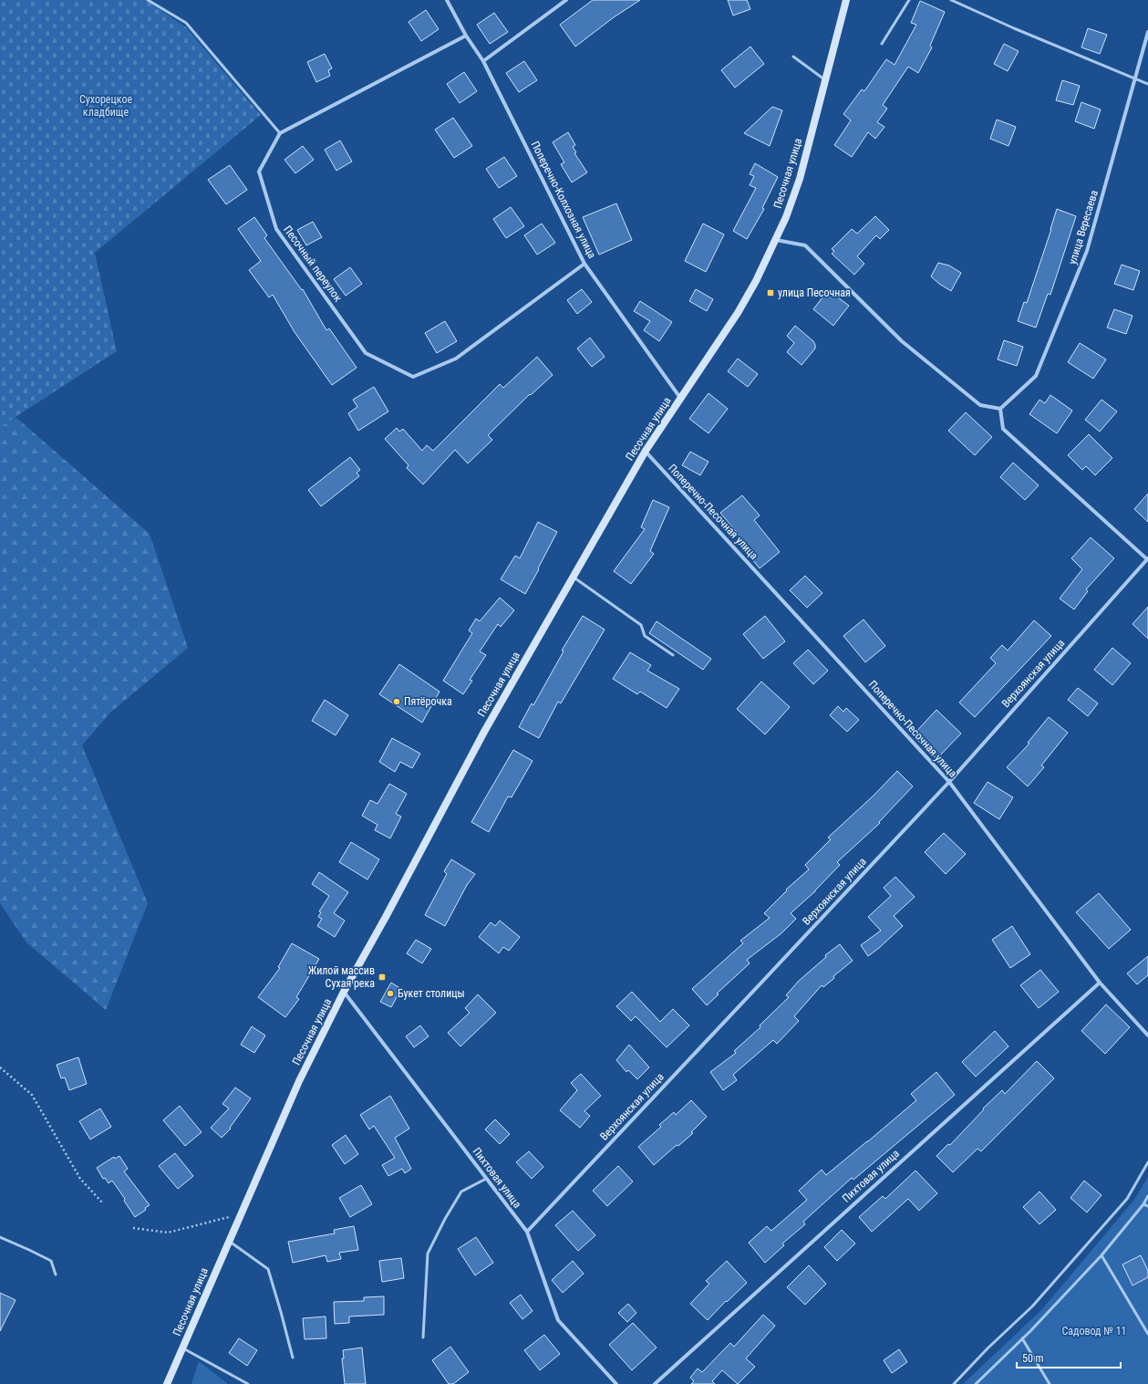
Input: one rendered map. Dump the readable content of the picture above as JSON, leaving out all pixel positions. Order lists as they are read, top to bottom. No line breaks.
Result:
{"streets":{"main road":["Песочная улица"],"street":["Поперечно-Колхозная улица","улица Вересаева","Песочный переулок","Поперечно-Песочная улица","Верхоянская улица","Пихтовая улица"]},"crossings":[["Песочная улица","Поперечно-Колхозная улица"],["Песочная улица","Поперечно-Песочная улица"],["Песочная улица","Пихтовая улица"],["Поперечно-Колхозная улица","Песочный переулок"],["Поперечно-Песочная улица","Верхоянская улица"],["Поперечно-Песочная улица","Пихтовая улица"],["Верхоянская улица","Пихтовая улица"]],"parks":["Сухорецкое кладбище","Садовод № 11"],"places":{"transit":["улица Песочная","Жилой массив Сухая река"],"other":["Пятёрочка","Букет столицы"]},"scale_bar":"50 m"}
